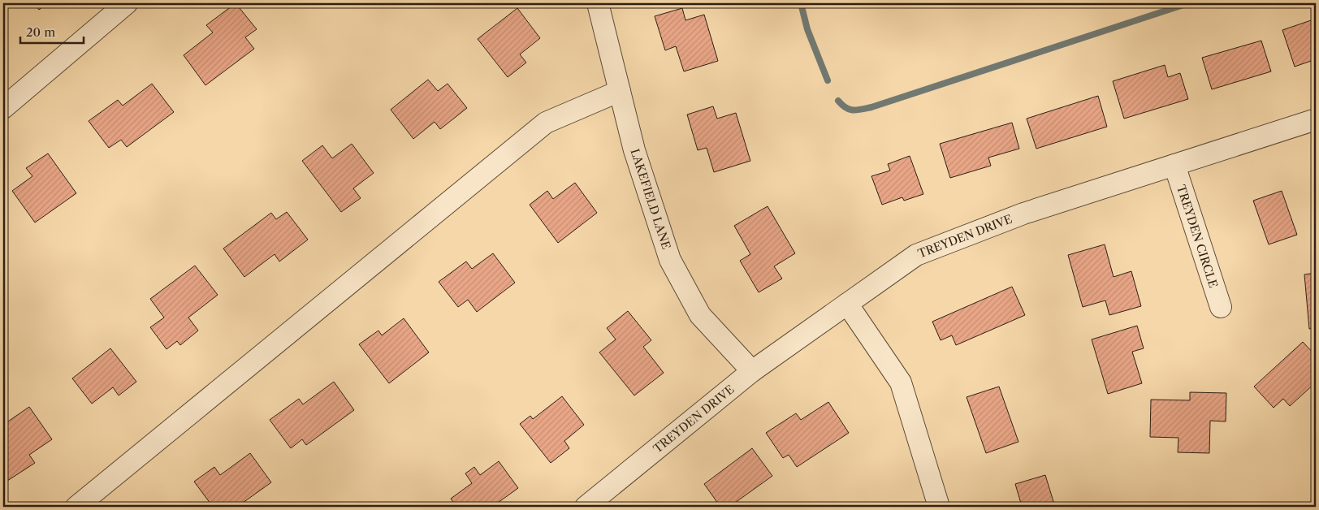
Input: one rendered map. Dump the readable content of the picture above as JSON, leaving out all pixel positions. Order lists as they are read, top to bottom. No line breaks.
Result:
{"streets":{"street":["LAKEFIELD LANE","TREYDEN DRIVE","TREYDEN CIRCLE"]},"crossings":[["LAKEFIELD LANE","TREYDEN DRIVE"],["TREYDEN DRIVE","TREYDEN CIRCLE"]],"scale_bar":"20 m"}
